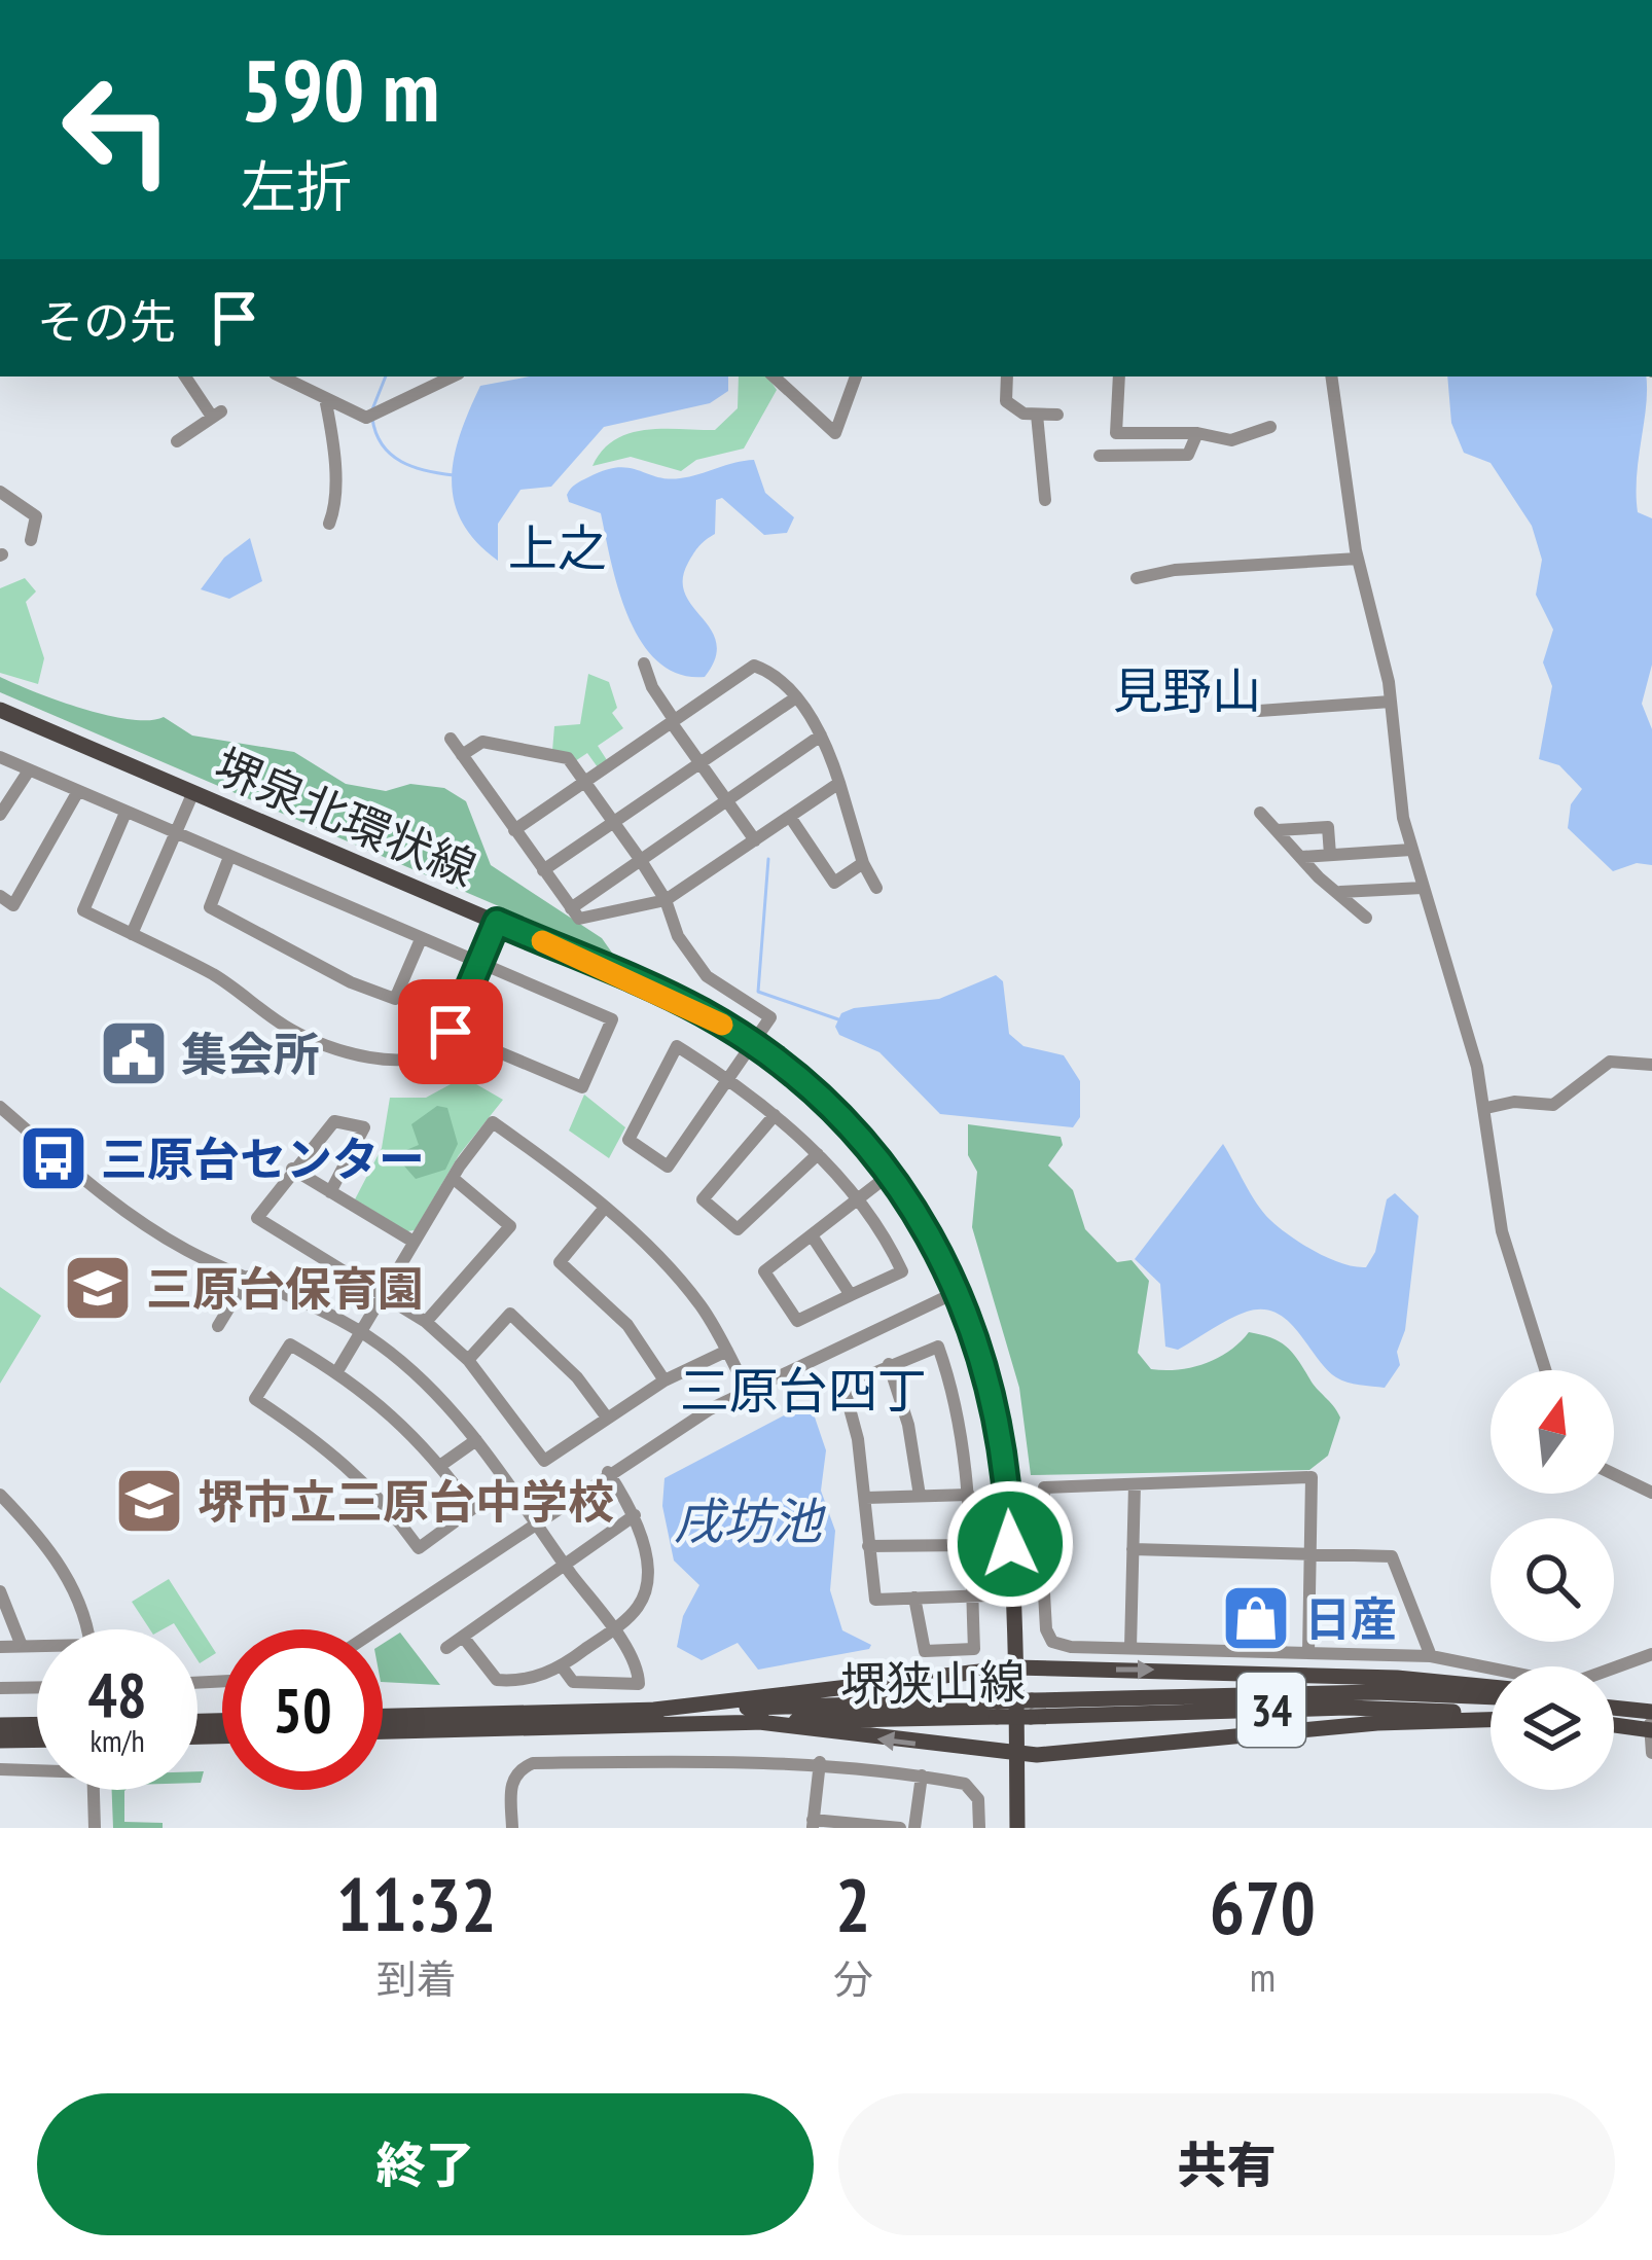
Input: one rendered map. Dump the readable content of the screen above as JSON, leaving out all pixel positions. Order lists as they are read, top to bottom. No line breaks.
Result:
{"streets":{"main road":["堺泉北環状線","堺狭山線","34"]},"districts":["上之","見野山","三原台四丁"],"water":["戌坊池"],"places":{"public building":["集会所"],"bus stop":["三原台センター"],"school or university":["三原台保育園","堺市立三原台中学校"],"shop":["日産"]},"north":"top","page":{"turn":["590 m","左折"],"then":"その先","speed":"48 km/h","limit":"50","eta":["11:32","到着","2","分","670","m"],"buttons":["終了","共有"]}}
